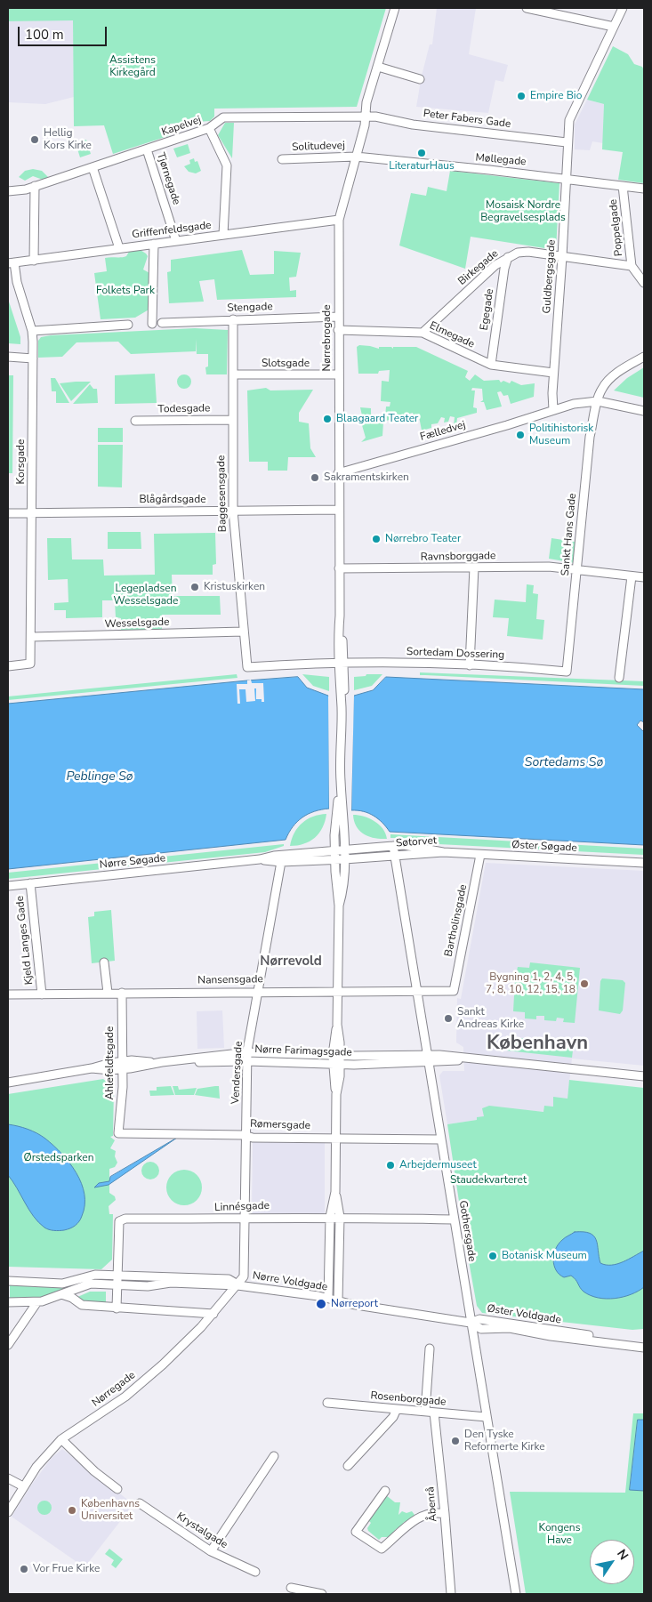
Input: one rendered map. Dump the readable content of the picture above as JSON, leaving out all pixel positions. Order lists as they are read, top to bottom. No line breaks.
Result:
{"streets":{"street":["Peter Fabers Gade","Kapelvej","Solitudevej","Møllegade","Tjørnegade","Poppelgade","Griffenfeldsgade","Birkegade","Guldbergsgade","Stengade","Egegade","Elmegade","Nørrebrogade","Slotsgade","Todesgade","Fælledvej","Korsgade","Baggesensgade","Blågårdsgade","Sankt Hans Gade","Ravnsborggade","Wesselsgade","Sortedam Dossering","Søtorvet","Øster Søgade","Nørre Søgade","Bartholinsgade","Kjeld Langes Gade","Nansensgade","Nørre Farimagsgade","Ahlefeldtsgade","Vendersgade","Rømersgade","Linnésgade","Gothersgade","Nørre Voldgade","Øster Voldgade","Nørregade","Rosenborggade","Åbenrå","Krystalgade"]},"crossings":[["Peter Fabers Gade","Kapelvej"],["Peter Fabers Gade","Guldbergsgade"],["Peter Fabers Gade","Nørrebrogade"],["Kapelvej","Tjørnegade"],["Kapelvej","Nørrebrogade"],["Solitudevej","Møllegade"],["Solitudevej","Nørrebrogade"],["Møllegade","Poppelgade"],["Møllegade","Guldbergsgade"],["Møllegade","Nørrebrogade"],["Tjørnegade","Griffenfeldsgade"],["Poppelgade","Birkegade"],["Griffenfeldsgade","Nørrebrogade"],["Griffenfeldsgade","Korsgade"],["Birkegade","Guldbergsgade"],["Birkegade","Egegade"],["Birkegade","Elmegade"],["Guldbergsgade","Elmegade"],["Guldbergsgade","Fælledvej"],["Stengade","Nørrebrogade"],["Stengade","Baggesensgade"],["Egegade","Elmegade"],["Elmegade","Nørrebrogade"],["Nørrebrogade","Slotsgade"],["Nørrebrogade","Fælledvej"],["Nørrebrogade","Blågårdsgade"],["Nørrebrogade","Ravnsborggade"],["Nørrebrogade","Sortedam Dossering"],["Slotsgade","Baggesensgade"],["Todesgade","Baggesensgade"],["Fælledvej","Sankt Hans Gade"],["Korsgade","Blågårdsgade"],["Korsgade","Wesselsgade"],["Baggesensgade","Blågårdsgade"],["Baggesensgade","Wesselsgade"],["Baggesensgade","Sortedam Dossering"],["Sankt Hans Gade","Ravnsborggade"],["Sankt Hans Gade","Sortedam Dossering"],["Søtorvet","Øster Søgade"],["Søtorvet","Nørre Søgade"],["Søtorvet","Vendersgade"],["Søtorvet","Gothersgade"],["Øster Søgade","Bartholinsgade"],["Nørre Søgade","Kjeld Langes Gade"],["Bartholinsgade","Nansensgade"],["Kjeld Langes Gade","Nansensgade"],["Nansensgade","Ahlefeldtsgade"],["Nansensgade","Vendersgade"],["Nansensgade","Gothersgade"],["Nørre Farimagsgade","Ahlefeldtsgade"],["Nørre Farimagsgade","Vendersgade"],["Nørre Farimagsgade","Gothersgade"],["Ahlefeldtsgade","Rømersgade"],["Vendersgade","Rømersgade"],["Vendersgade","Linnésgade"],["Vendersgade","Nørre Voldgade"],["Vendersgade","Nørregade"],["Rømersgade","Gothersgade"],["Linnésgade","Gothersgade"],["Linnésgade","Nørre Voldgade"],["Gothersgade","Nørre Voldgade"],["Gothersgade","Øster Voldgade"],["Gothersgade","Rosenborggade"],["Nørre Voldgade","Øster Voldgade"],["Nørre Voldgade","Nørregade"],["Rosenborggade","Åbenrå"]],"districts":["Nørrevold","København"],"water":["Sortedams Sø","Peblinge Sø"],"parks":["Assistens Kirkegård","Mosaisk Nordre Begravelsesplads","Folkets Park","Legepladsen Wesselsgade","Ørstedsparken","Staudekvarteret","Kongens Have"],"places":["Empire Bio","Hellig Kors Kirke","LiteraturHaus","Blaagaard Teater","Politihistorisk Museum","Sakramentskirken","Nørrebro Teater","Kristuskirken","Bygning 1, 2, 4, 5, 7, 8, 10, 12, 15, 18","Sankt Andreas Kirke","Arbejdermuseet","Botanisk Museum","Nørreport","Den Tyske Reformerte Kirke","Københavns Universitet","Vor Frue Kirke"],"scale_bar":"100 m","north":"top right"}
